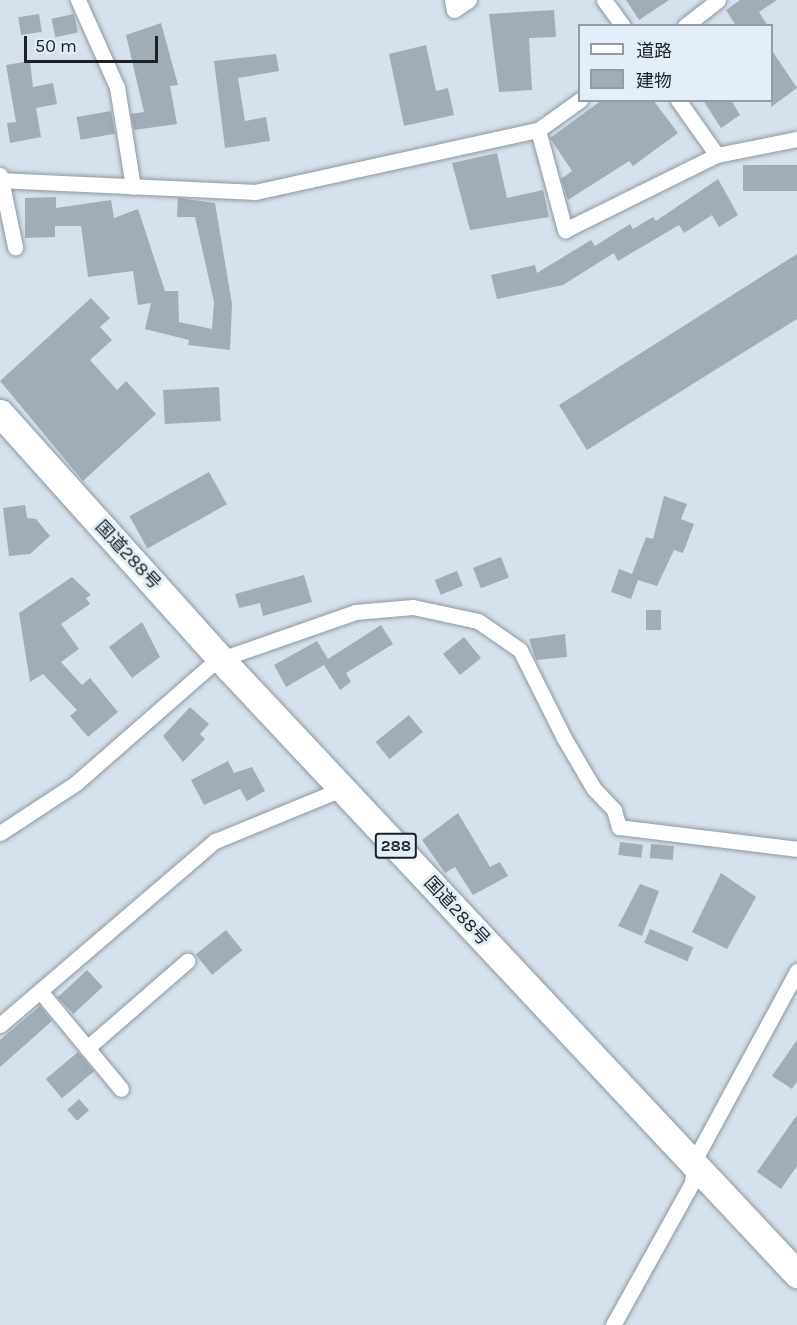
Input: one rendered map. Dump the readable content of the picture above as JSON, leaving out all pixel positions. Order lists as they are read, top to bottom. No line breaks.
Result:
{"streets":{"highway":["国道288号","288"]},"legend":["道路","建物"],"scale_bar":"50 m"}
